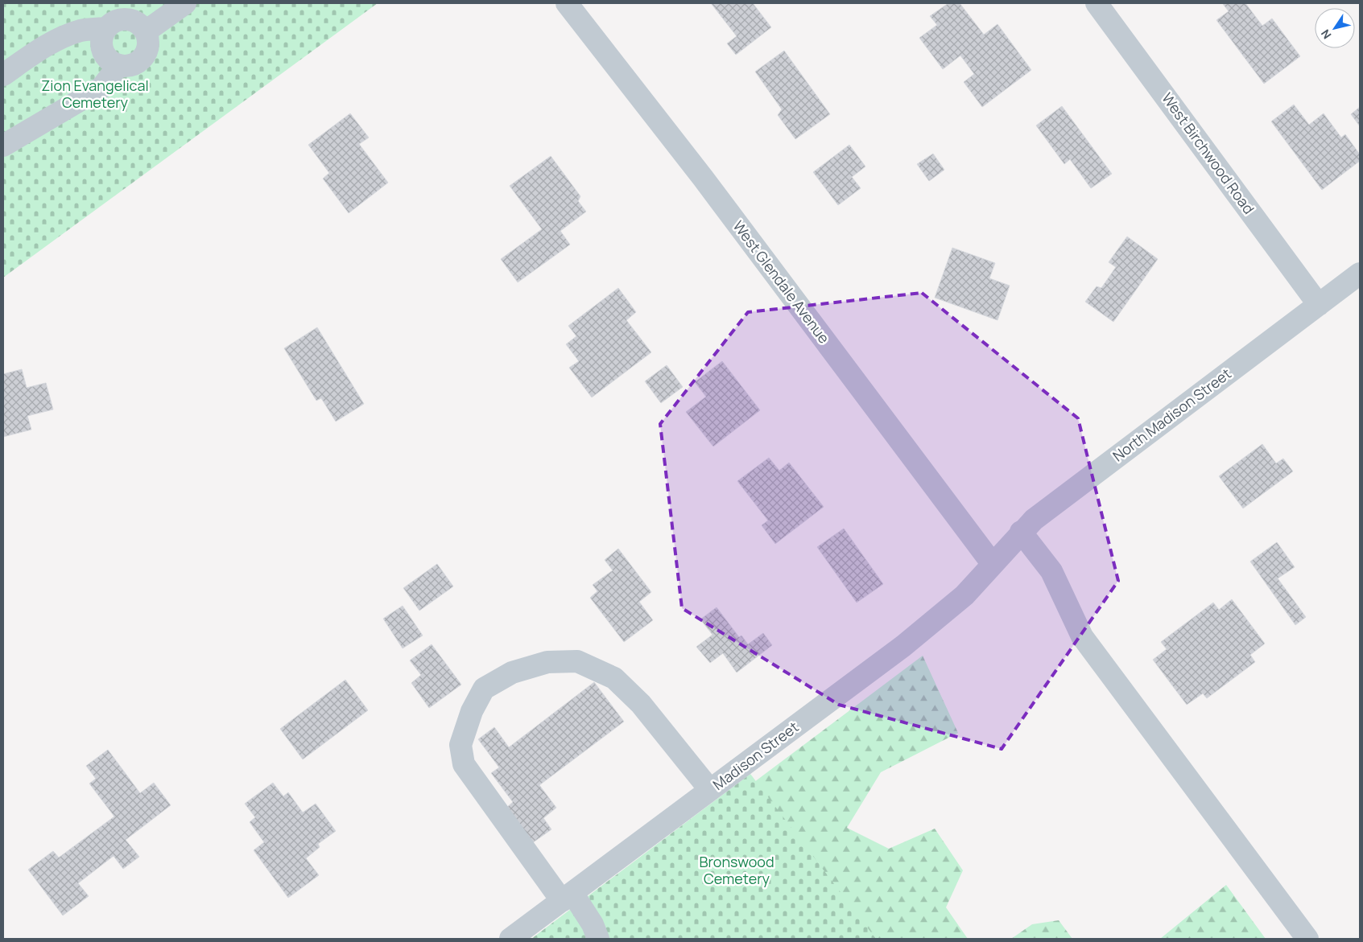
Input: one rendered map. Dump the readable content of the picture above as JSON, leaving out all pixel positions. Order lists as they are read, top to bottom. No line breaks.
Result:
{"streets":{"street":["West Birchwood Road","West Glendale Avenue","North Madison Street","Madison Street"]},"crossings":[["West Birchwood Road","North Madison Street"],["West Glendale Avenue","North Madison Street"],["West Glendale Avenue","Madison Street"],["North Madison Street","Madison Street"]],"parks":["Zion Evangelical Cemetery","Bronswood Cemetery"],"north":"bottom left"}
